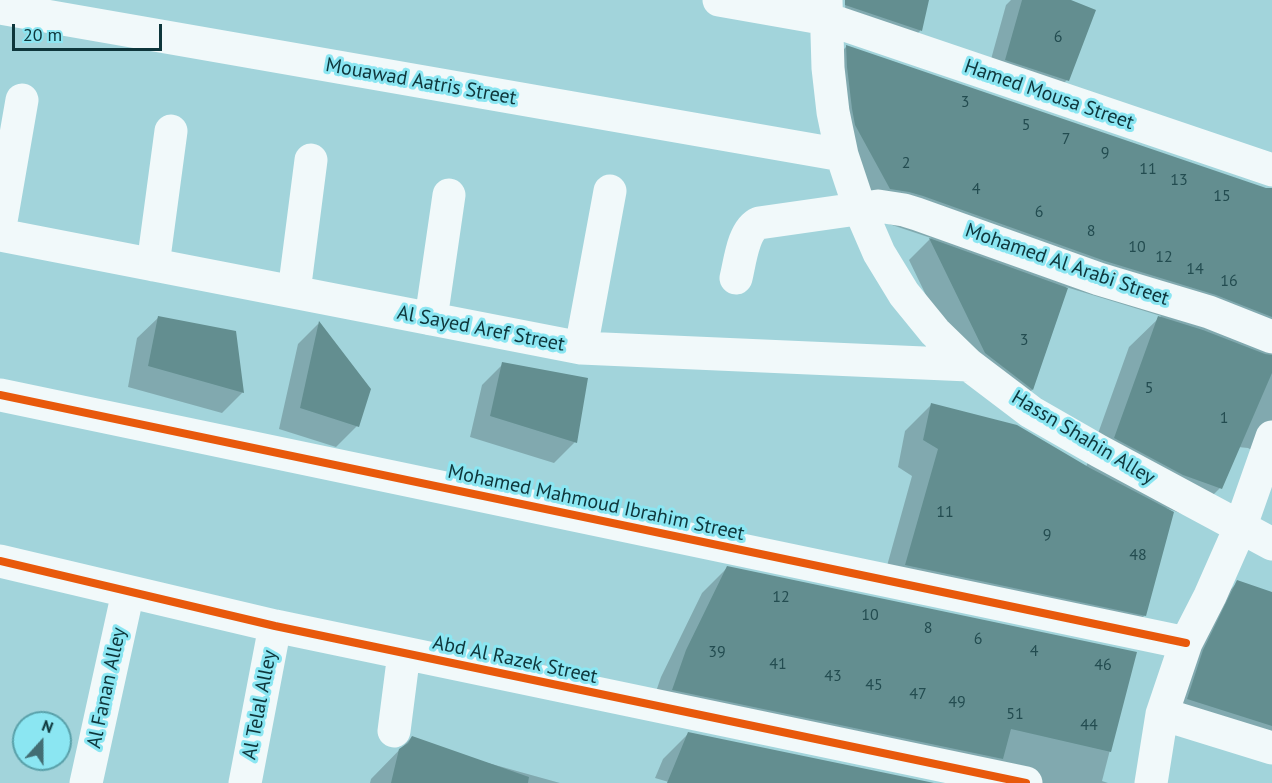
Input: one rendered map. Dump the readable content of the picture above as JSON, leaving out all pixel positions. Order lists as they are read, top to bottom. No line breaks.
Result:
{"streets":{"street":["Mouawad Aatris Street","Hamed Mousa Street","Mohamed Al Arabi Street","Al Sayed Aref Street","Hassn Shahin Alley","Mohamed Mahmoud Ibrahim Street","Abd Al Razek Street","Al Fanan Alley","Al Telal Alley"]},"crossings":[["Mouawad Aatris Street","Hassn Shahin Alley"],["Hamed Mousa Street","Hassn Shahin Alley"],["Mohamed Al Arabi Street","Hassn Shahin Alley"],["Al Sayed Aref Street","Hassn Shahin Alley"],["Abd Al Razek Street","Al Fanan Alley"],["Abd Al Razek Street","Al Telal Alley"]],"house_numbers":["6","3","5","7","9","2","11","13","4","15","6","8","10","12","14","16","3","5","1","11","9","48","12","10","8","6","4","39","41","46","43","45","47","49","51","44"],"scale_bar":"20 m","north":"top"}
